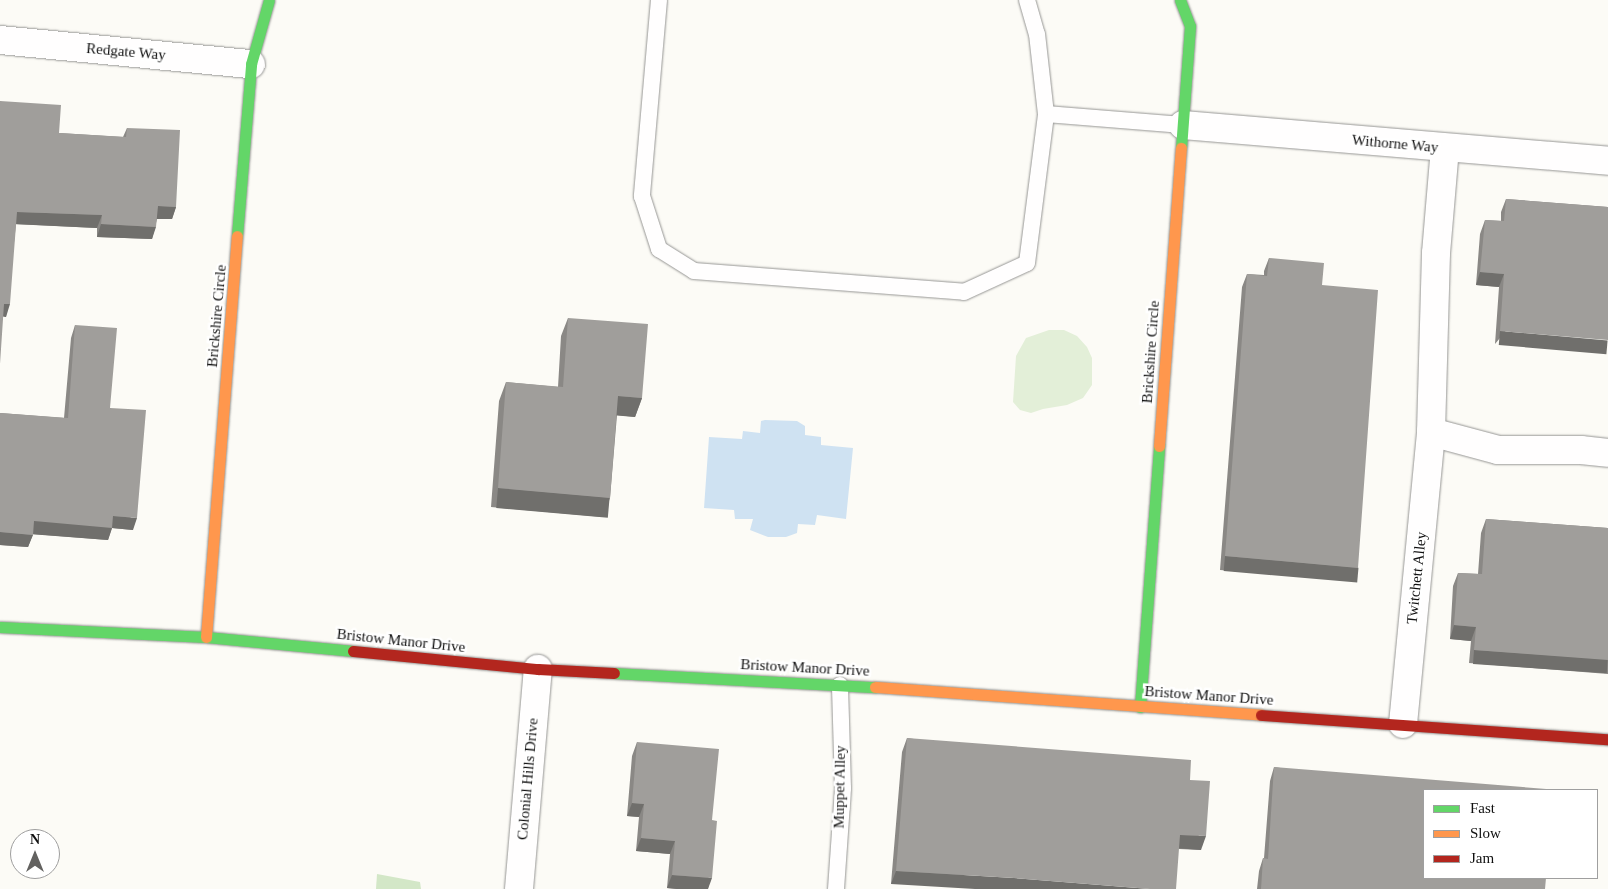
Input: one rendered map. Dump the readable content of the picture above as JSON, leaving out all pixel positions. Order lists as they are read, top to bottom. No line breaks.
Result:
{"streets":{"street":["Redgate Way","Withorne Way","Brickshire Circle","Twitchett Alley","Bristow Manor Drive","Colonial Hills Drive"],"lane":["Muppet Alley"]},"crossings":[["Redgate Way","Brickshire Circle"],["Withorne Way","Brickshire Circle"],["Withorne Way","Twitchett Alley"],["Brickshire Circle","Bristow Manor Drive"],["Twitchett Alley","Bristow Manor Drive"],["Bristow Manor Drive","Colonial Hills Drive"],["Bristow Manor Drive","Muppet Alley"]],"legend":["Fast","Slow","Jam"],"north":"top"}
